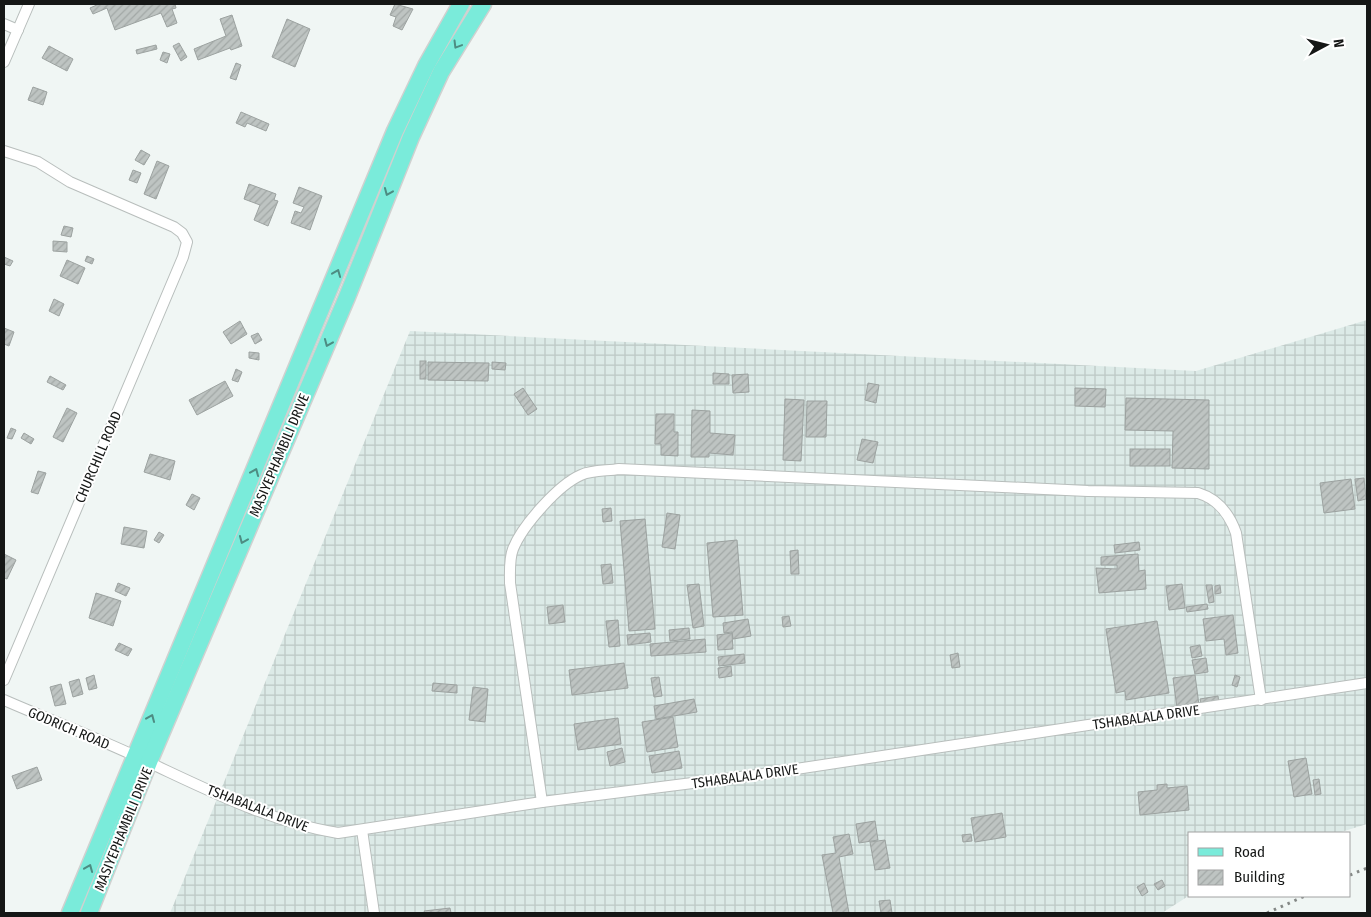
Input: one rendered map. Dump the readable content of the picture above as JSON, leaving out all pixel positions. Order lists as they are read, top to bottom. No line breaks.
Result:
{"streets":{"main road":["MASIYEPHAMBILI DRIVE"],"street":["CHURCHILL ROAD","TSHABALALA DRIVE","GODRICH ROAD"]},"crossings":[["MASIYEPHAMBILI DRIVE","TSHABALALA DRIVE"],["MASIYEPHAMBILI DRIVE","GODRICH ROAD"],["TSHABALALA DRIVE","GODRICH ROAD"]],"legend":["Road","Building"],"north":"right"}
